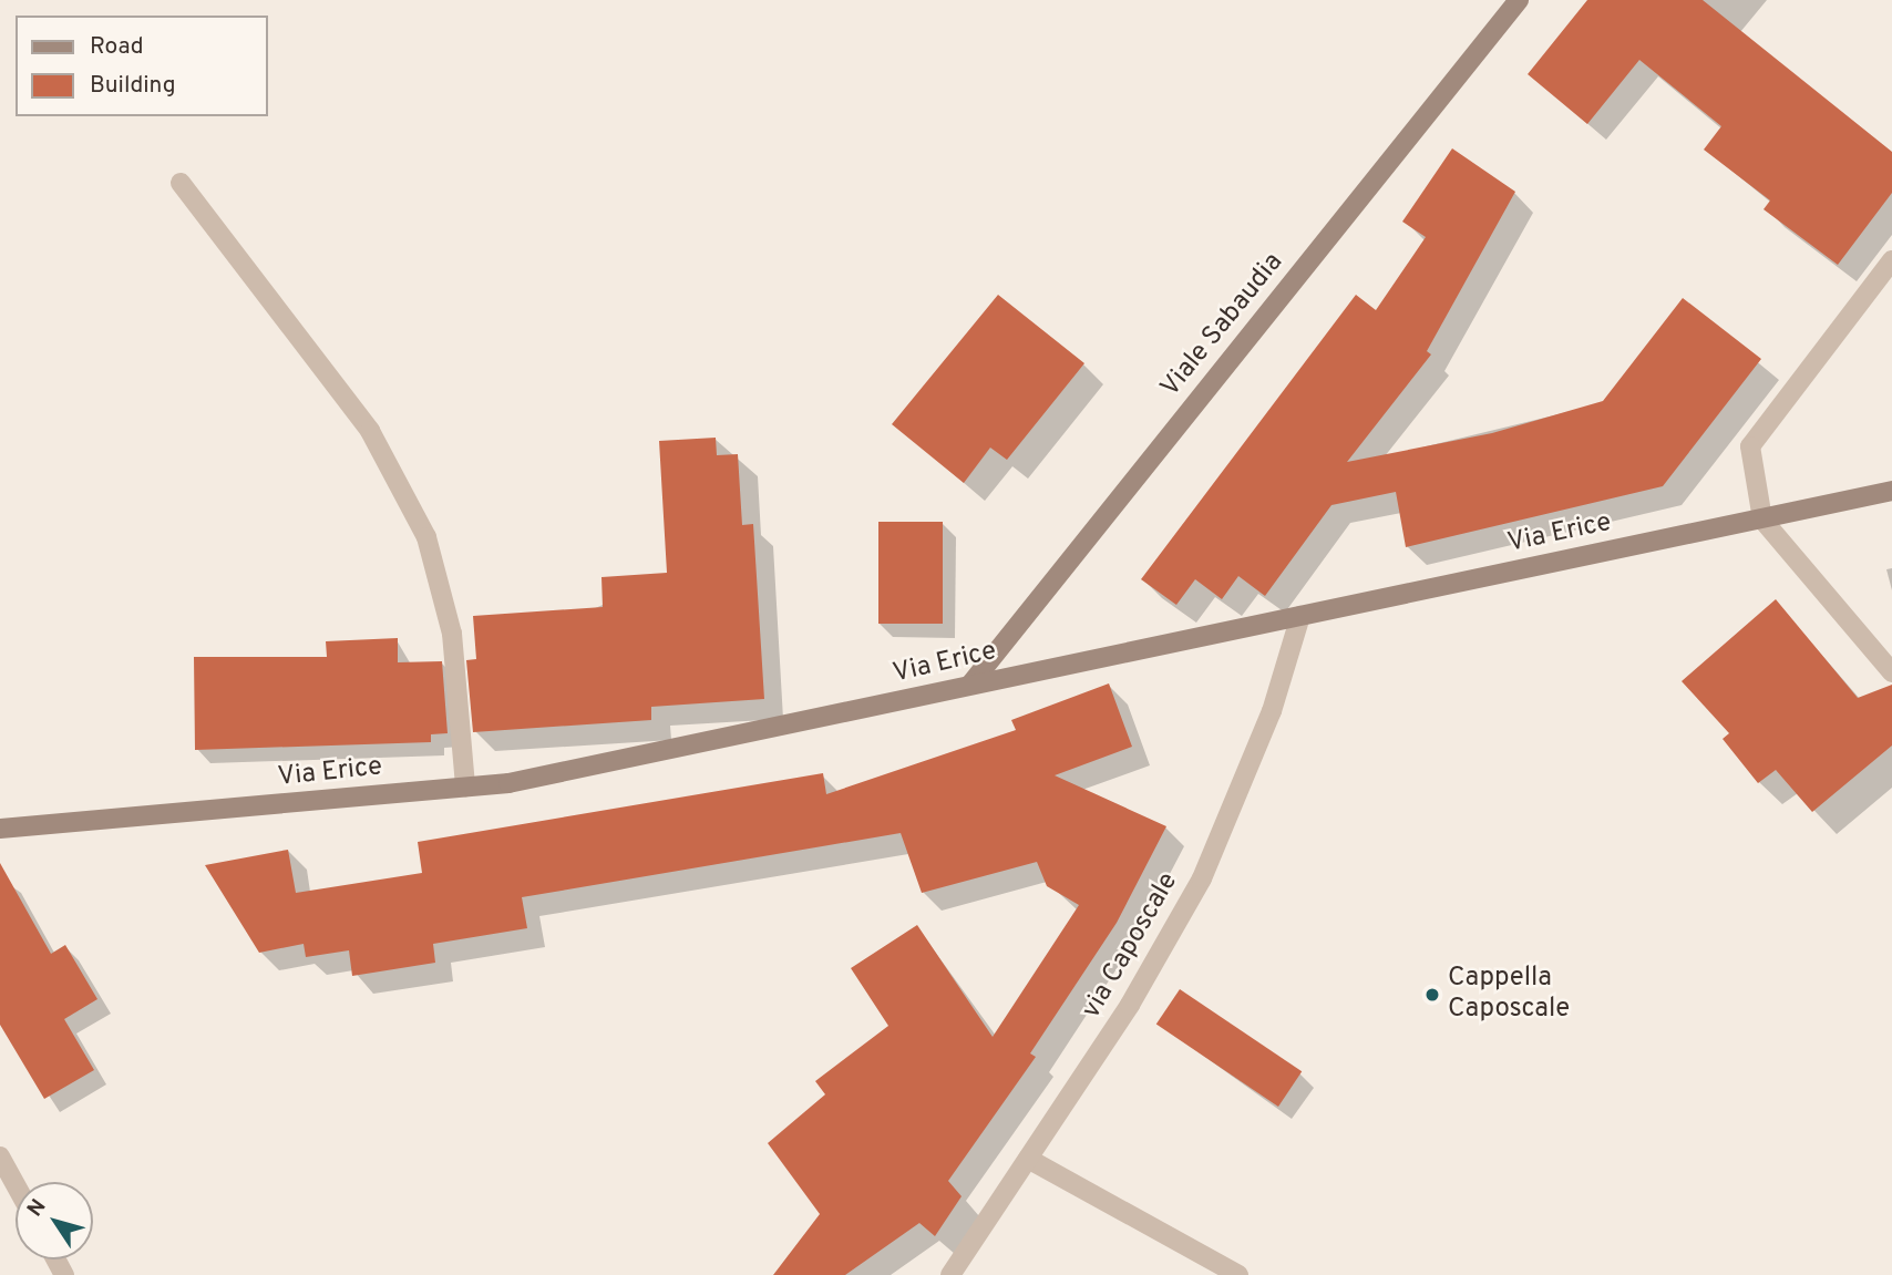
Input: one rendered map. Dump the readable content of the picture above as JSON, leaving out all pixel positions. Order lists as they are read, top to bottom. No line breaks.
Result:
{"streets":{"street":["Viale Sabaudia","Via Erice","via Caposcale"]},"crossings":[["Viale Sabaudia","Via Erice"],["Via Erice","via Caposcale"]],"places":["Cappella Caposcale"],"legend":["Road","Building"],"north":"top left"}
